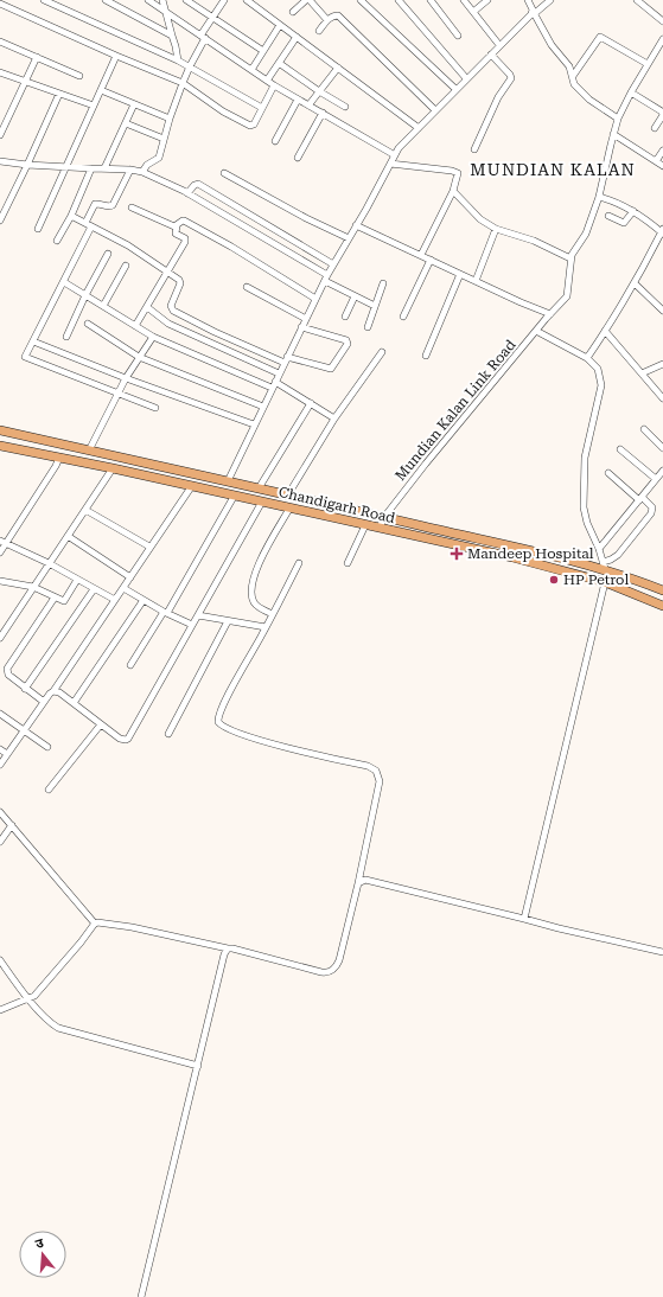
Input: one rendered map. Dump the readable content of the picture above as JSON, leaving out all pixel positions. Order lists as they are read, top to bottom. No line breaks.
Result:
{"streets":{"main road":["Chandigarh Road"],"street":["Mundian Kalan Link Road"]},"crossings":[["Mundian Kalan Link Road","Chandigarh Road"]],"districts":["MUNDIAN KALAN"],"places":{"health":["Mandeep Hospital"],"other":["HP Petrol"]},"north":"top"}
